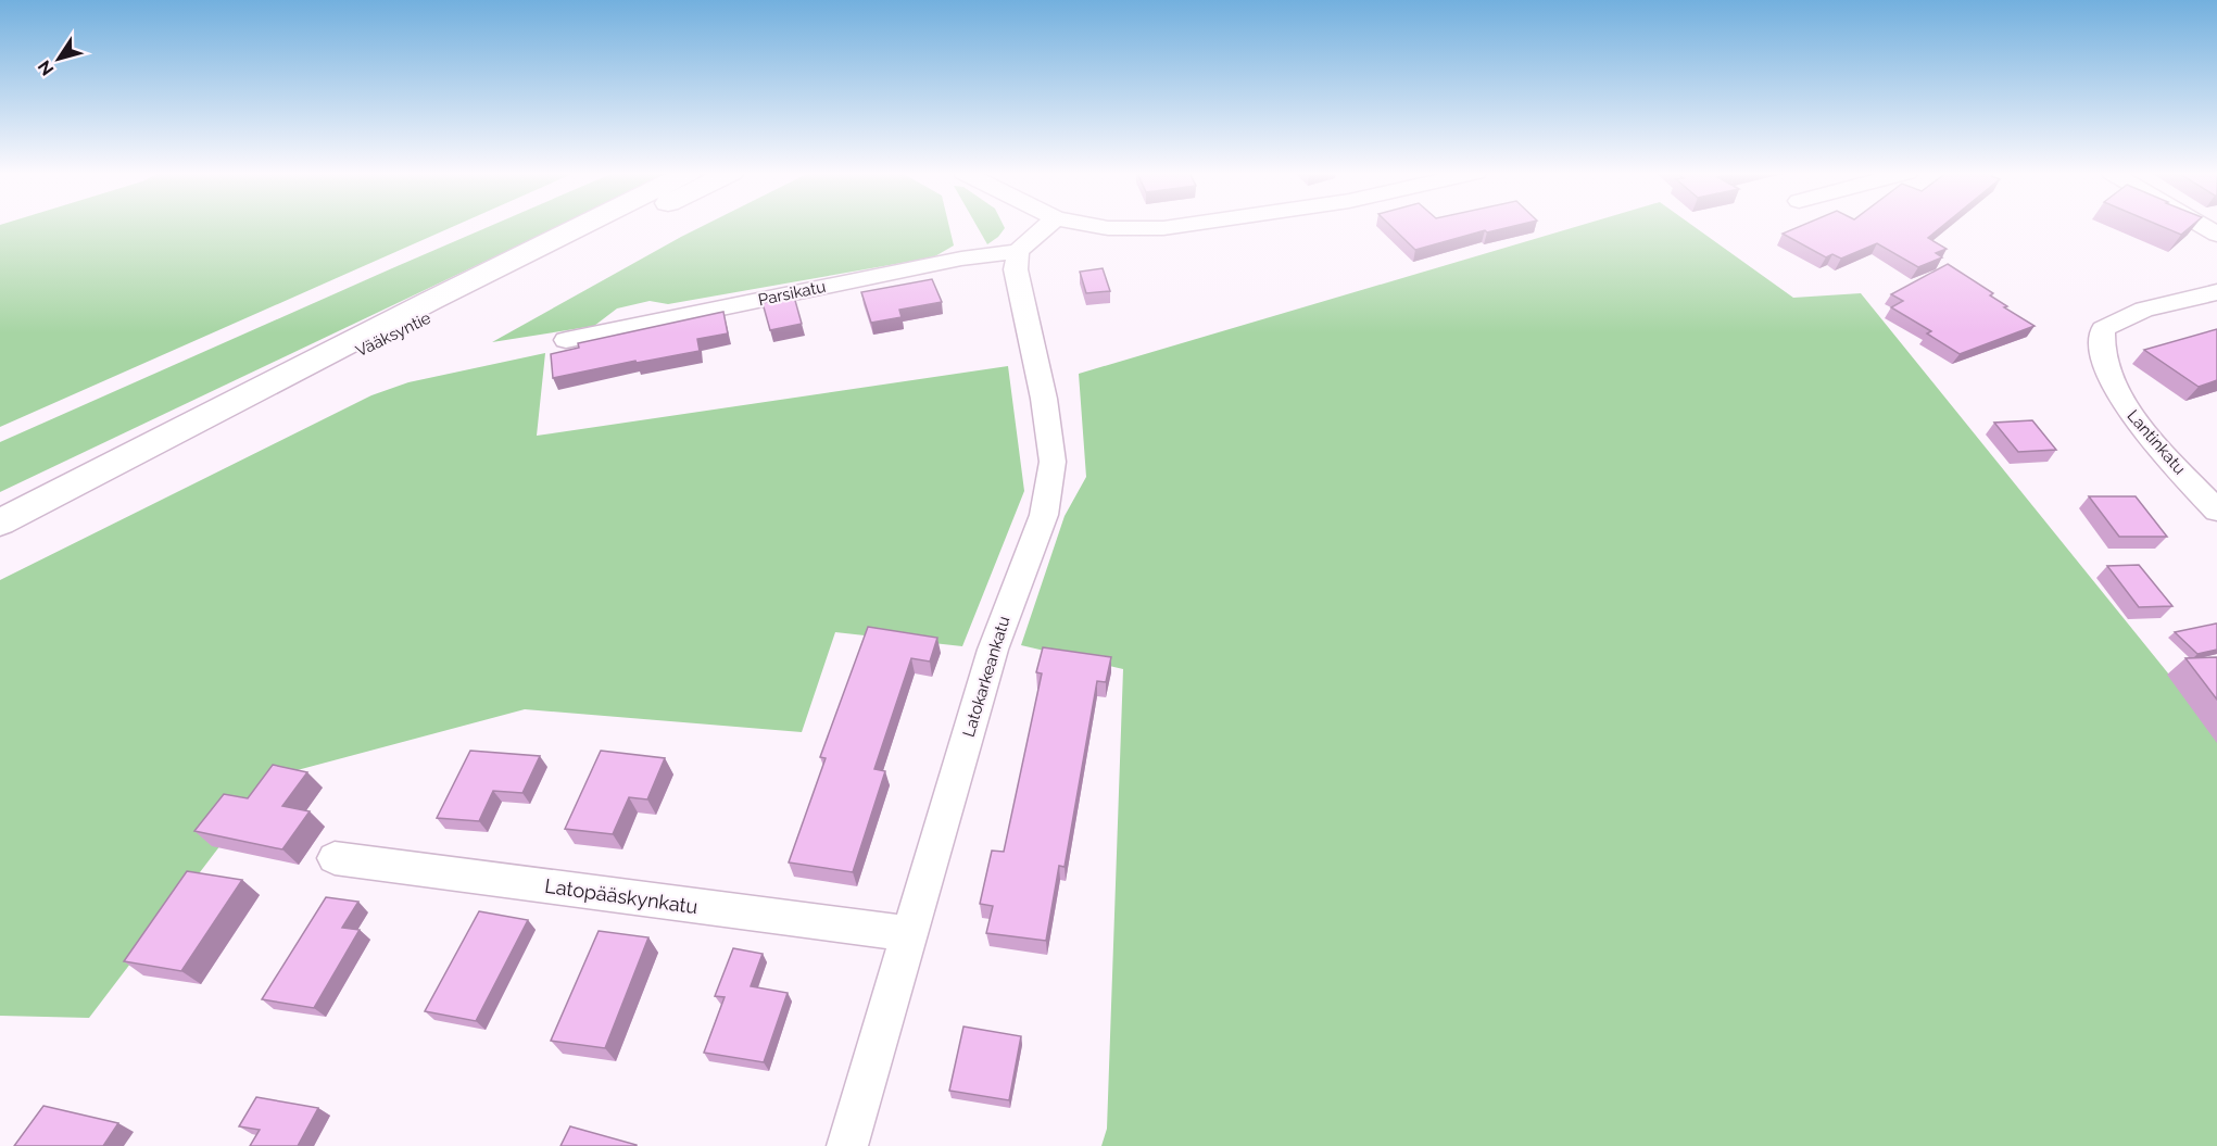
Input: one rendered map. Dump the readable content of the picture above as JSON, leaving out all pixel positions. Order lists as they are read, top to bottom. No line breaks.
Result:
{"streets":{"highway":["Vääksyntie"],"street":["Parsikatu","Lantinkatu","Latokarkeankatu","Latopääskynkatu"]},"crossings":[["Parsikatu","Latokarkeankatu"],["Latokarkeankatu","Latopääskynkatu"]],"north":"bottom left"}
